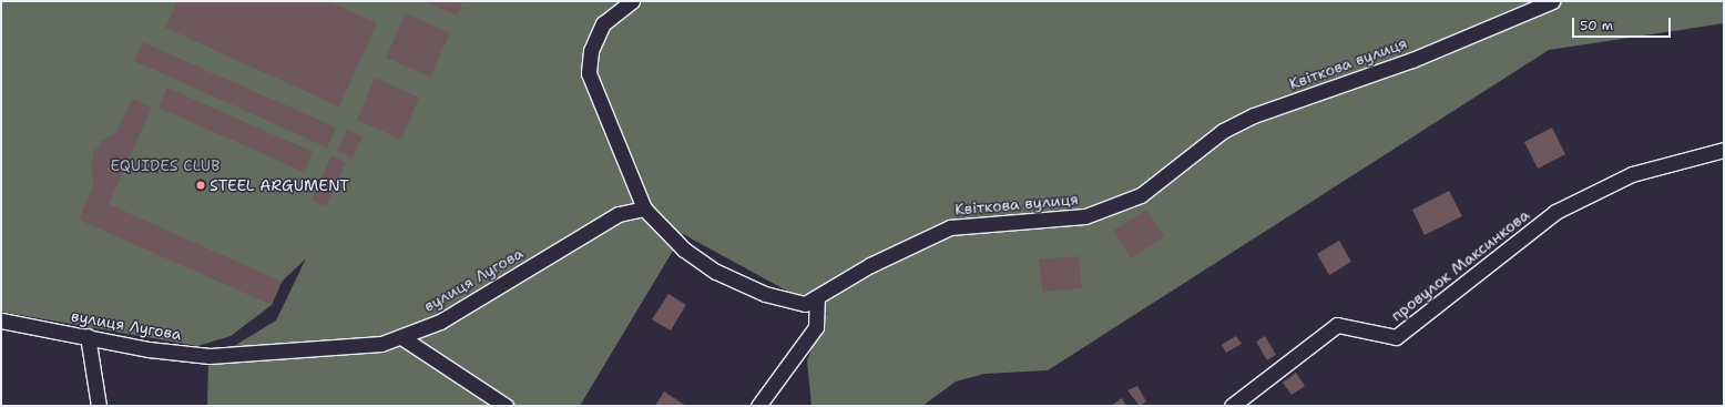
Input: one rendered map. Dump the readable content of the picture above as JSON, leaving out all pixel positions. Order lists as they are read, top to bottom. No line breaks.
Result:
{"streets":{"street":["Квіткова вулиця","провулок Максинкова","вулиця Лугова"]},"parks":["EQUIDES CLUB"],"places":["STEEL ARGUMENT"],"scale_bar":"50 m"}
